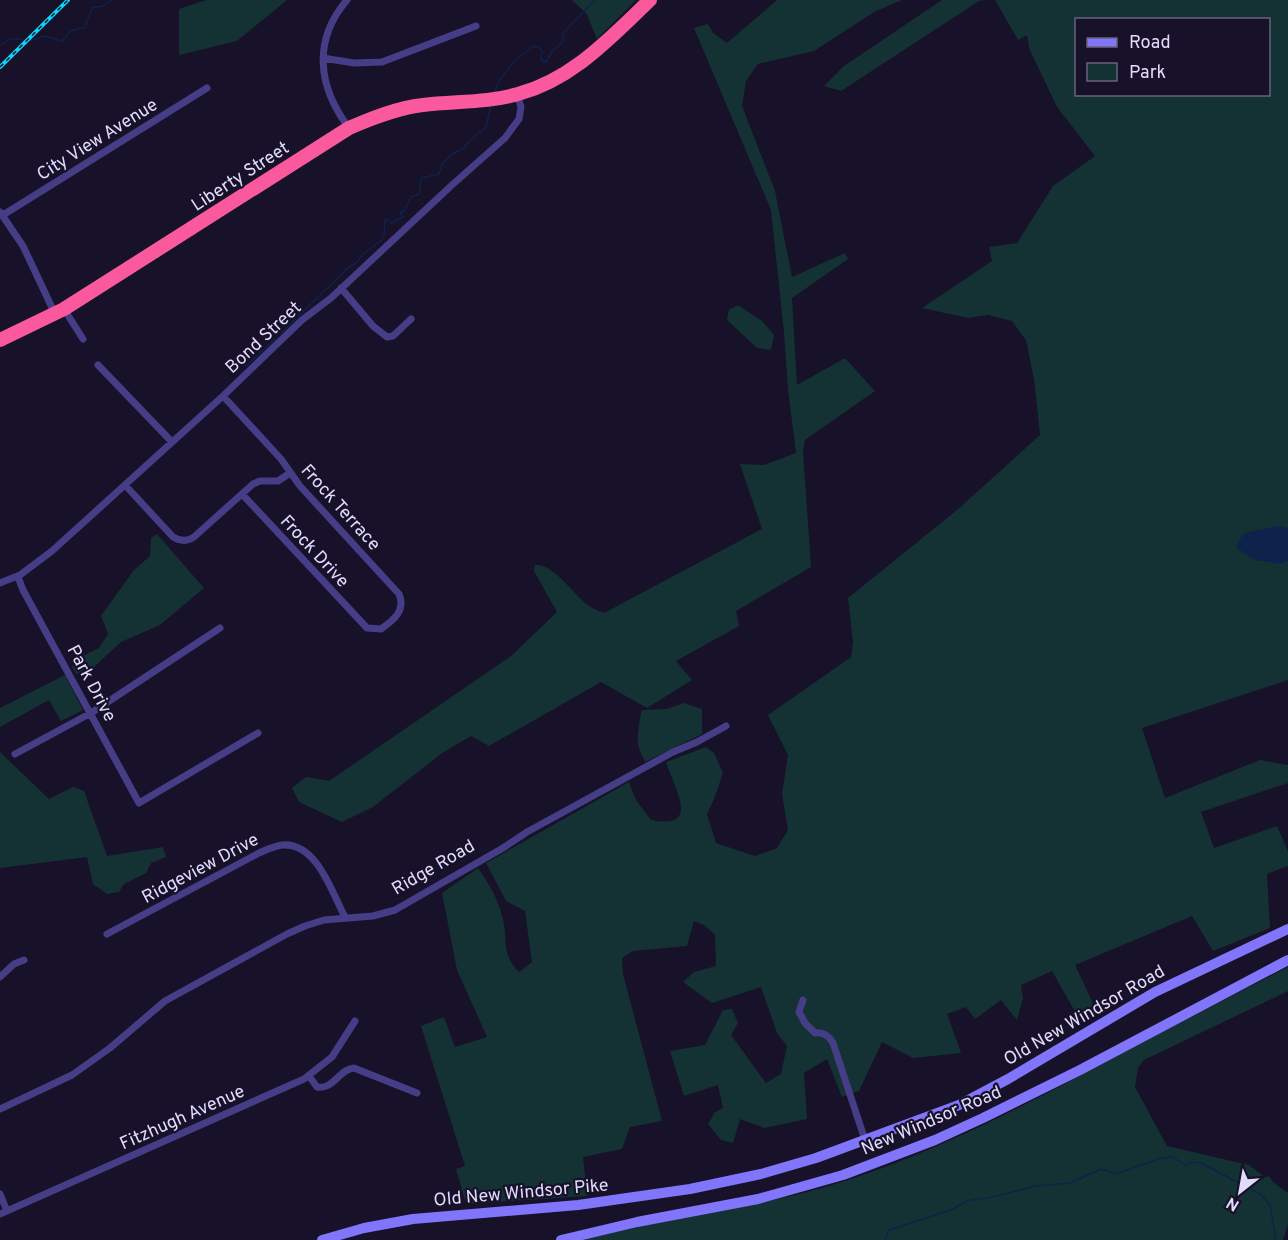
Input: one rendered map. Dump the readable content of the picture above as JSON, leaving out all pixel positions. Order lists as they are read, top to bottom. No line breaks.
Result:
{"streets":{"highway":["Liberty Street"],"street":["City View Avenue","Bond Street","Frock Terrace","Frock Drive","Park Drive","Ridge Road","Ridgeview Drive","Old New Windsor Road","Fitzhugh Avenue","New Windsor Road","Old New Windsor Pike"]},"crossings":[["Liberty Street","Bond Street"],["Bond Street","Frock Terrace"],["Bond Street","Park Drive"],["Frock Terrace","Frock Drive"],["Ridge Road","Ridgeview Drive"],["Old New Windsor Road","Old New Windsor Pike"]],"legend":["Road","Park"],"north":"bottom left"}
